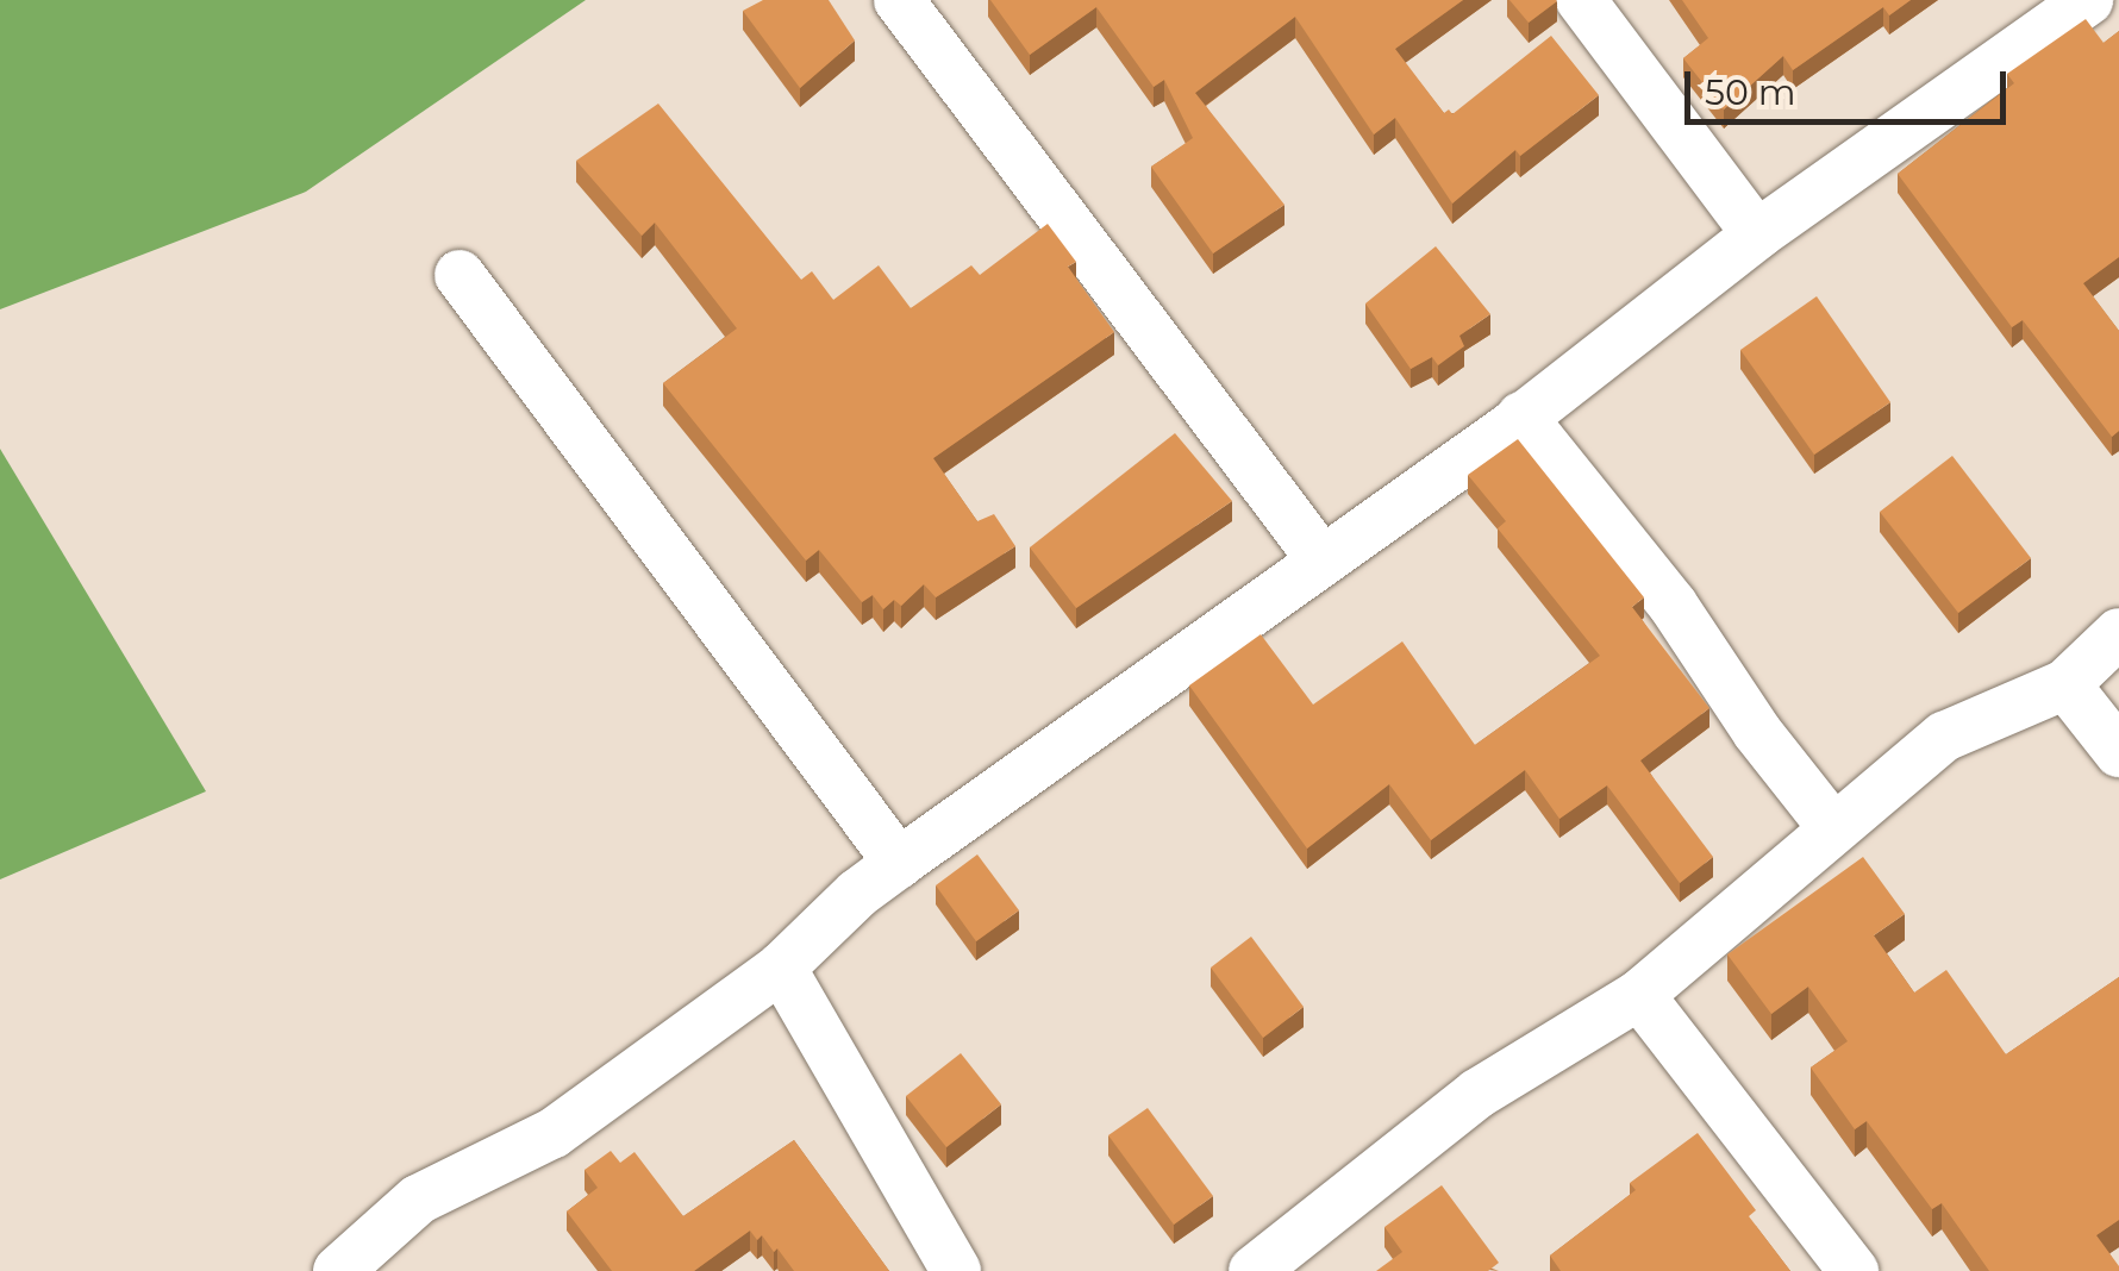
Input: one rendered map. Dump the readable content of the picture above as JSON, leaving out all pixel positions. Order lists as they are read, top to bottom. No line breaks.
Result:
{"scale_bar":"50 m"}
